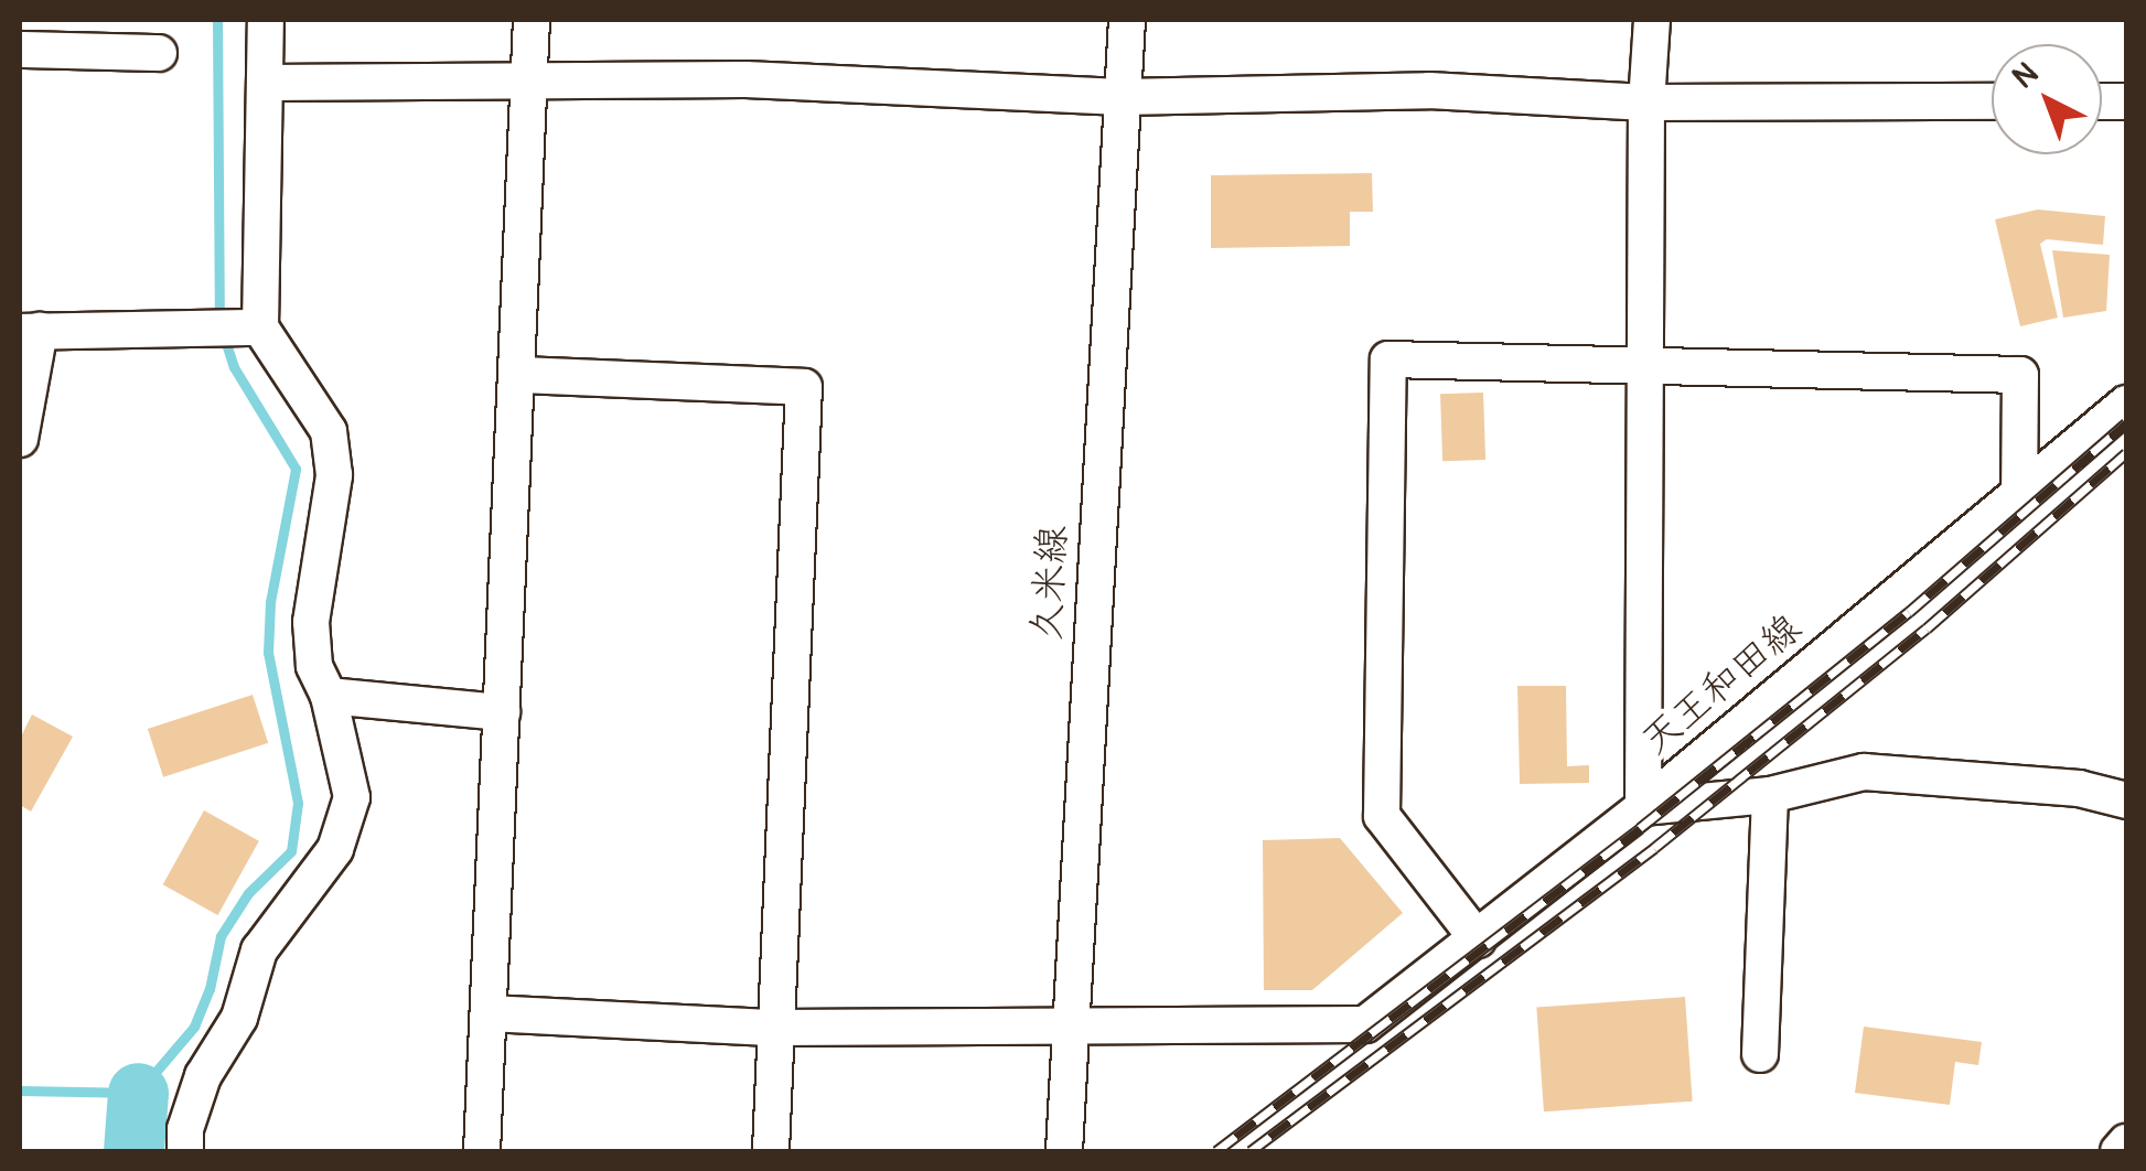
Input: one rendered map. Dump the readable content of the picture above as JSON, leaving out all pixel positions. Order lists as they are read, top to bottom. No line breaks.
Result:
{"streets":{"street":["久米線","天王和田線"]},"crossings":[["久米線","天王和田線"]],"north":"top left"}
